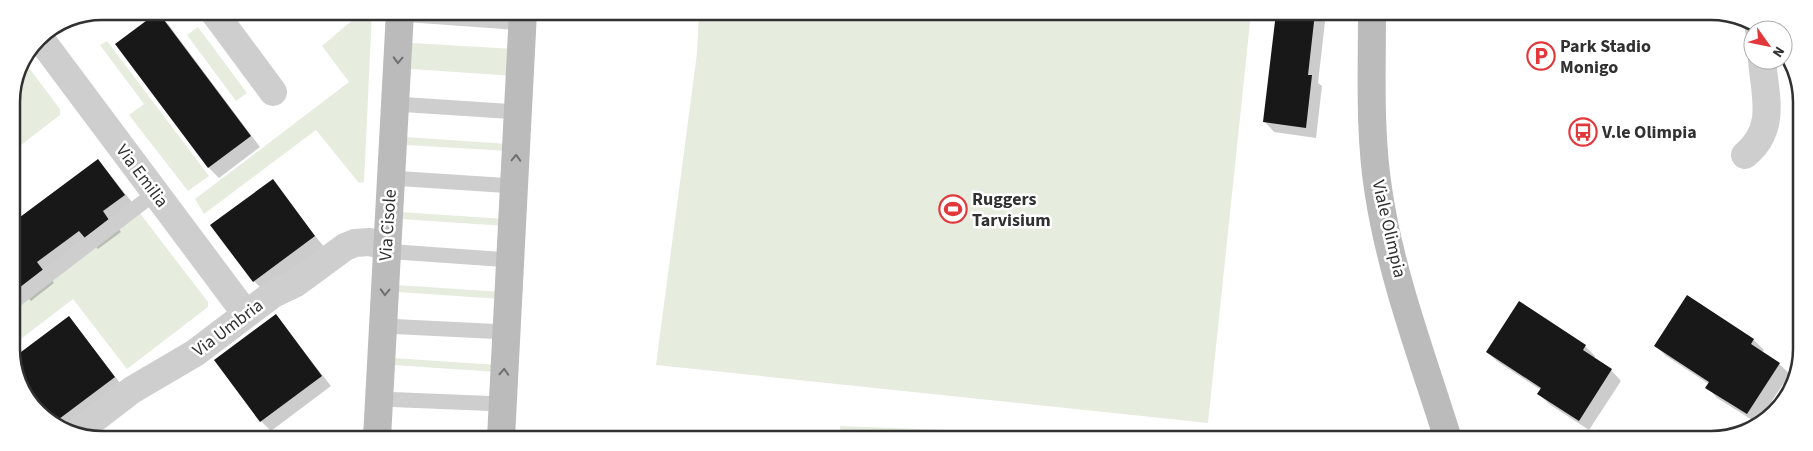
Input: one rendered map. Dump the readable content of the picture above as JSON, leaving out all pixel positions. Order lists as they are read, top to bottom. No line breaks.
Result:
{"streets":{"street":["Via Emilia","Via Cisole","Viale Olimpia","Via Umbria"]},"crossings":[["Via Emilia","Via Umbria"],["Via Cisole","Via Umbria"]],"places":{"parking":["Park Stadio Monigo"],"bus stop":["V.le Olimpia"],"sports":["Ruggers Tarvisium"]},"north":"bottom right"}
